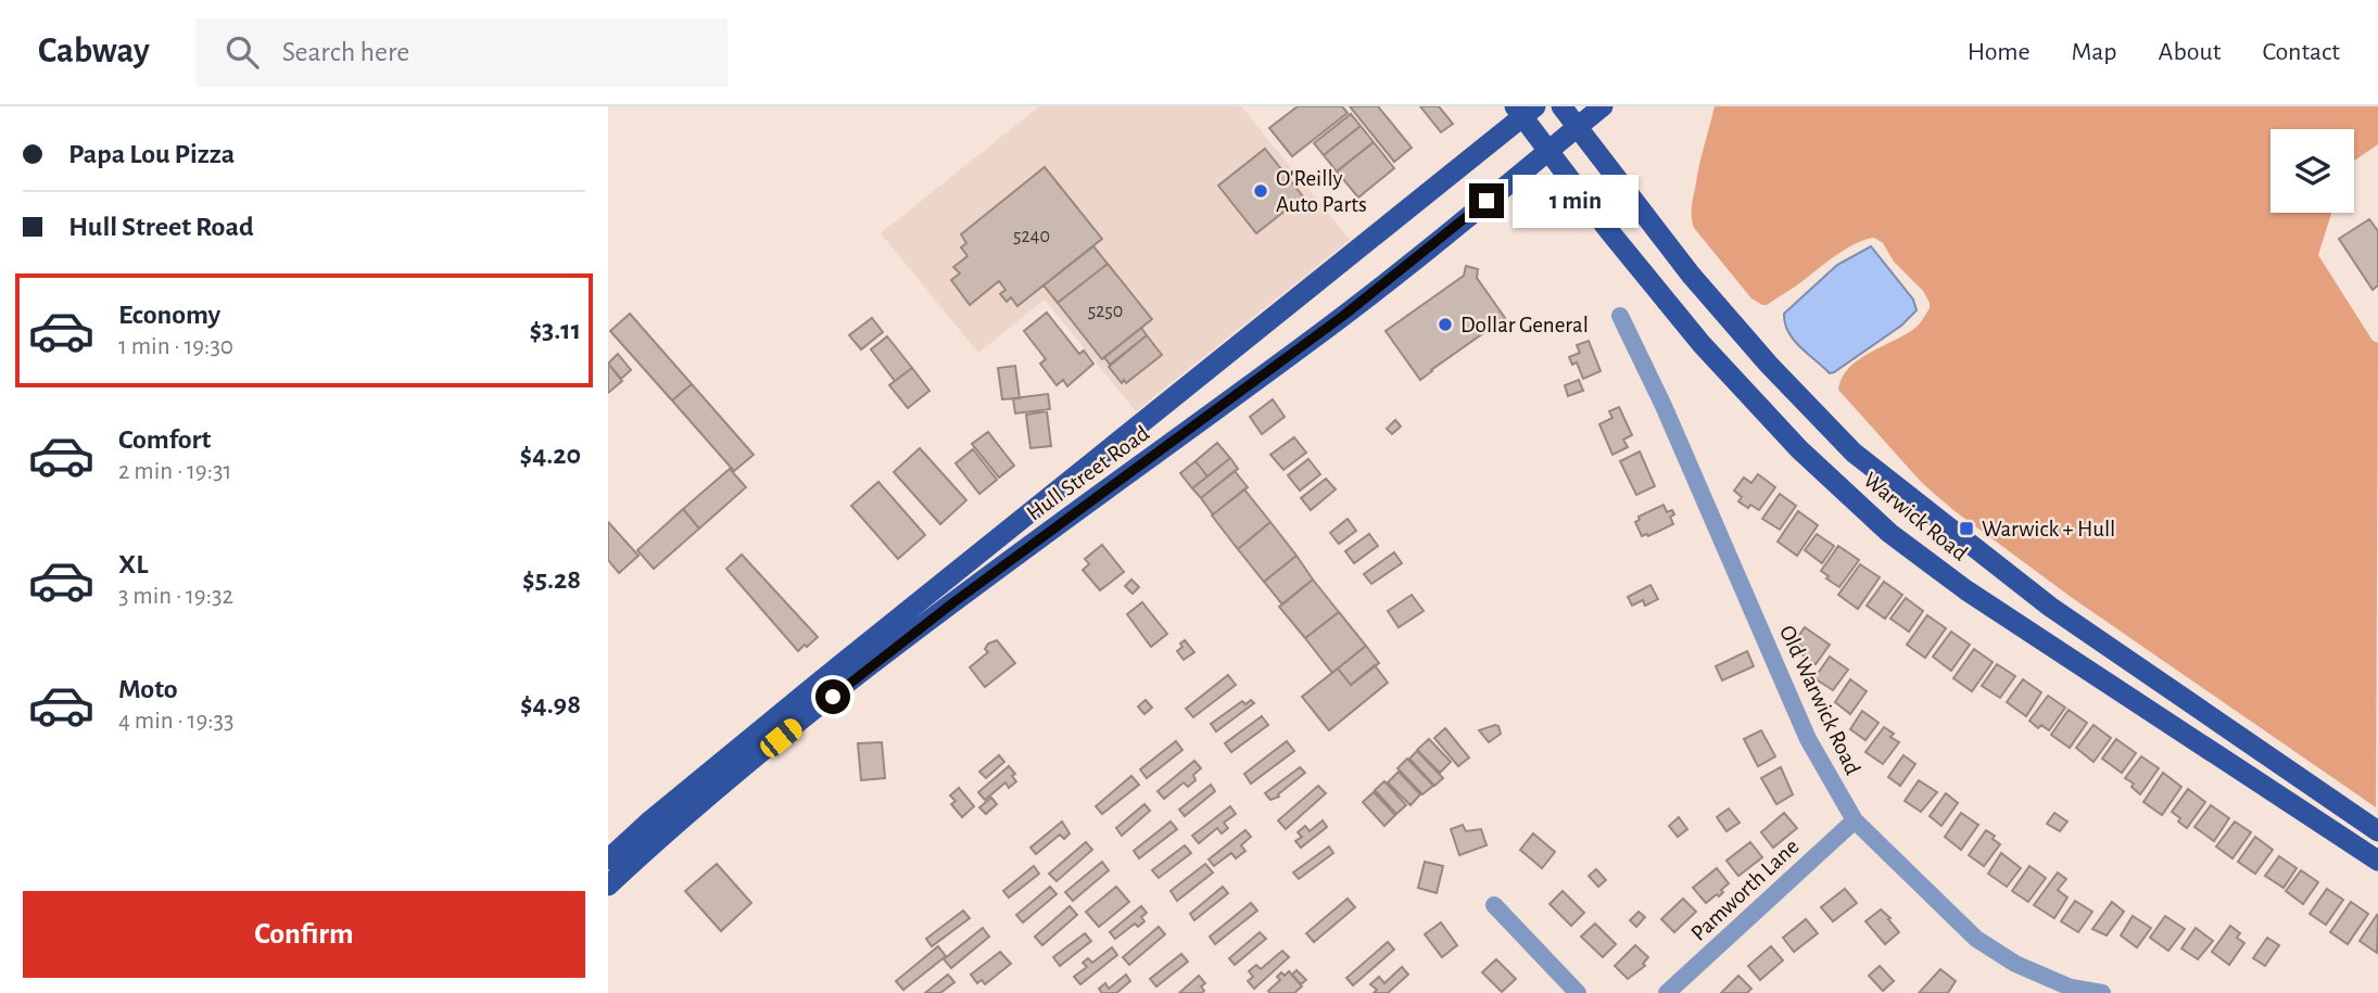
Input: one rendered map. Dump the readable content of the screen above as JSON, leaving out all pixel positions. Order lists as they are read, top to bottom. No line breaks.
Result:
{"streets":{"main road":["Hull Street Road","Warwick Road"],"street":["Old Warwick Road","Pamworth Lane"]},"crossings":[["Hull Street Road","Warwick Road"],["Old Warwick Road","Pamworth Lane"]],"places":{"other":["O'Reilly Auto Parts","Dollar General"],"transit":["Warwick + Hull"]},"house_numbers":["5240","5250"],"page":{"header":"Cabway","search":"Search here","nav":["Home","Map","About","Contact"],"banner":["Papa Lou Pizza","Hull Street Road"],"bubble":"1 min","list":[{"name":"Economy","note":"1 min · 19:30","value":"$3.11"},{"name":"Comfort","note":"2 min · 19:31","value":"$4.20"},{"name":"XL","note":"3 min · 19:32","value":"$5.28"},{"name":"Moto","note":"4 min · 19:33","value":"$4.98"}],"buttons":"Confirm"}}
